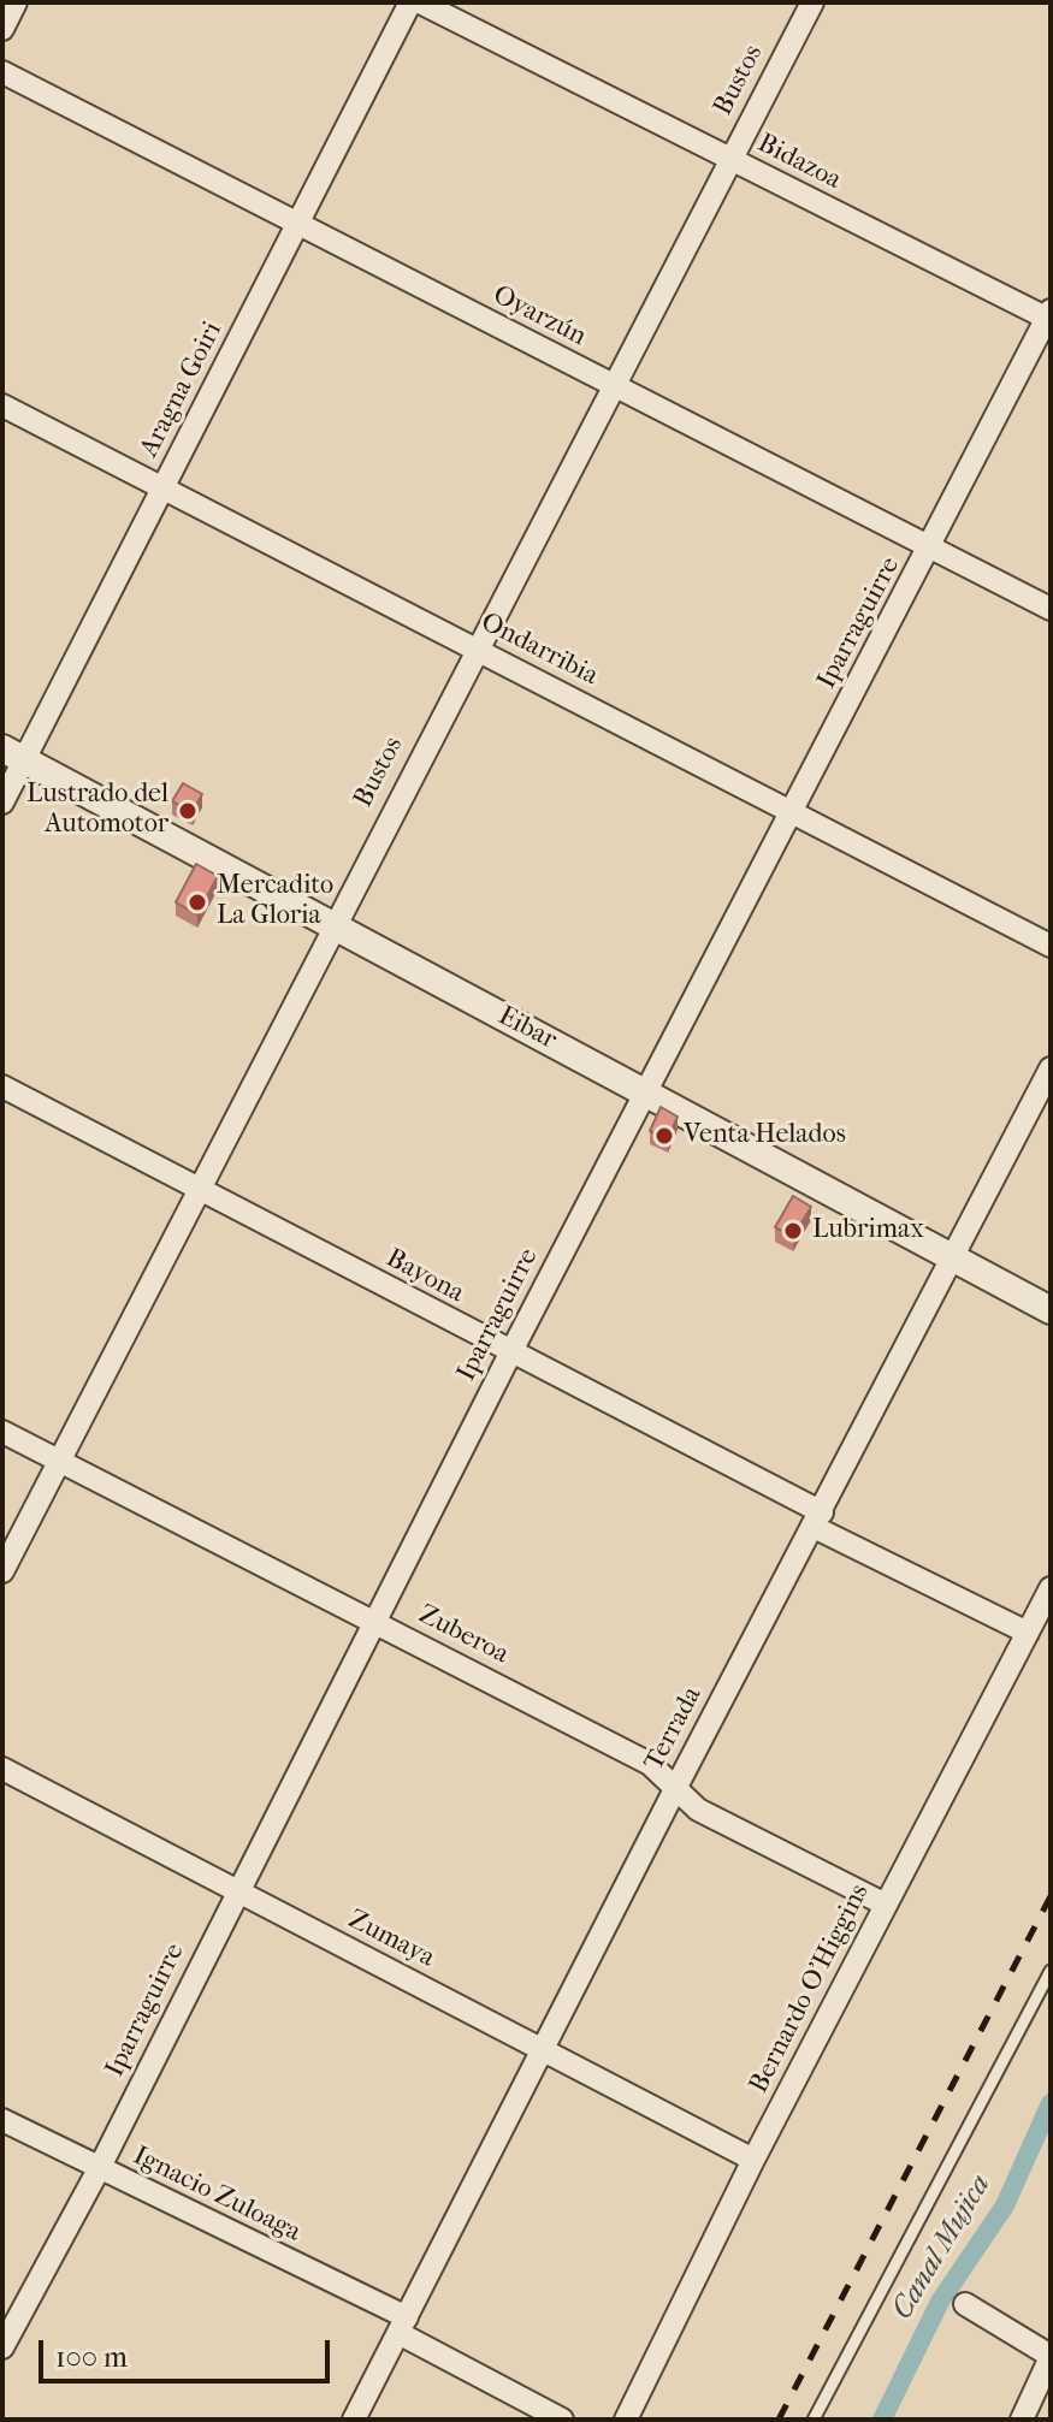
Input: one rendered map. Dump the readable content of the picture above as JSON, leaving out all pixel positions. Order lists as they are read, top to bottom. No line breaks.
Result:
{"streets":{"street":["Bustos","Bidazoa","Oyarzún","Aragna Goiri","Iparraguirre","Ondarribia","Eibar","Bayona","Zuberoa","Terrada","Zumaya","Bernardo O'Higgins","Ignacio Zuloaga"]},"crossings":[["Bustos","Bidazoa"],["Bustos","Oyarzún"],["Bustos","Ondarribia"],["Bustos","Eibar"],["Bustos","Bayona"],["Bustos","Zuberoa"],["Bidazoa","Iparraguirre"],["Oyarzún","Aragna Goiri"],["Oyarzún","Iparraguirre"],["Aragna Goiri","Ondarribia"],["Aragna Goiri","Eibar"],["Iparraguirre","Ondarribia"],["Iparraguirre","Eibar"],["Iparraguirre","Bayona"],["Iparraguirre","Zuberoa"],["Iparraguirre","Zumaya"],["Iparraguirre","Ignacio Zuloaga"],["Eibar","Terrada"],["Bayona","Terrada"],["Bayona","Bernardo O'Higgins"],["Zuberoa","Terrada"],["Zuberoa","Bernardo O'Higgins"],["Terrada","Zumaya"],["Terrada","Ignacio Zuloaga"],["Zumaya","Bernardo O'Higgins"]],"water":["Canal Mujica"],"places":["Lustrado del Automotor","Mercadito La Gloria","Venta Helados","Lubrimax"],"scale_bar":"100 m"}
